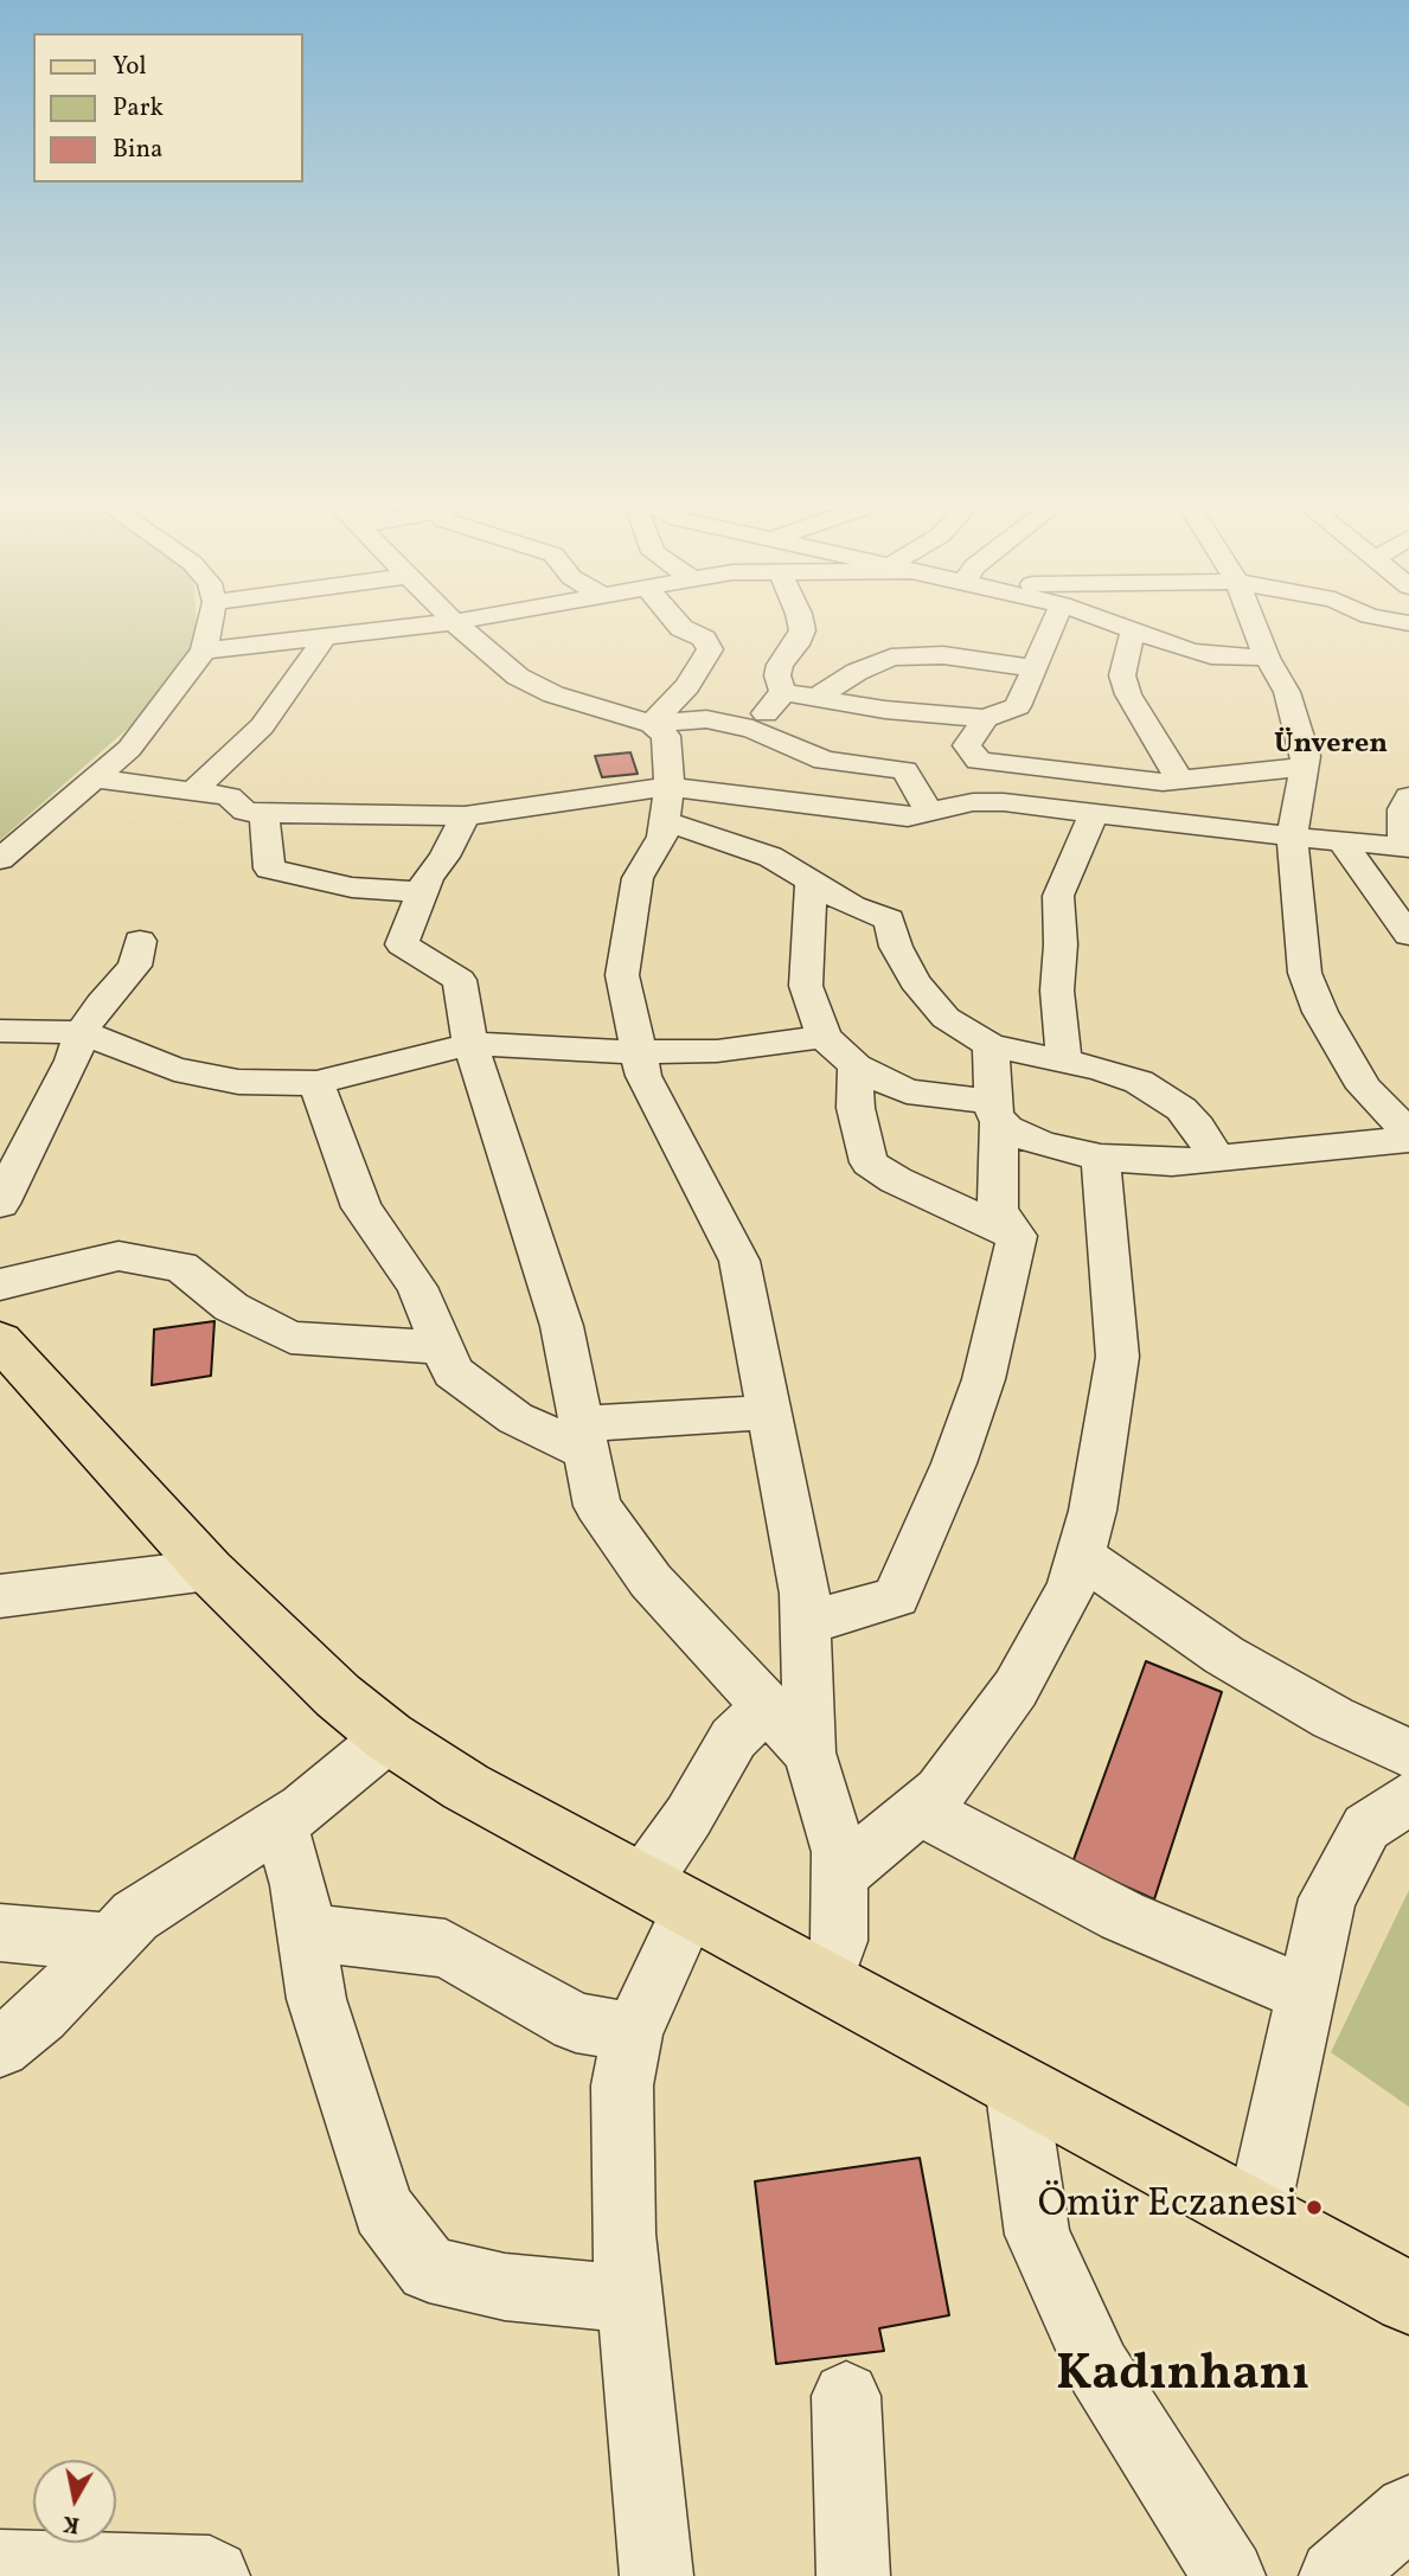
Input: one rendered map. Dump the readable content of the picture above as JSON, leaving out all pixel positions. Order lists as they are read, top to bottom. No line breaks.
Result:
{"districts":["Ünveren","Kadınhanı"],"places":["Ömür Eczanesi"],"legend":["Yol","Park","Bina"],"north":"bottom"}
